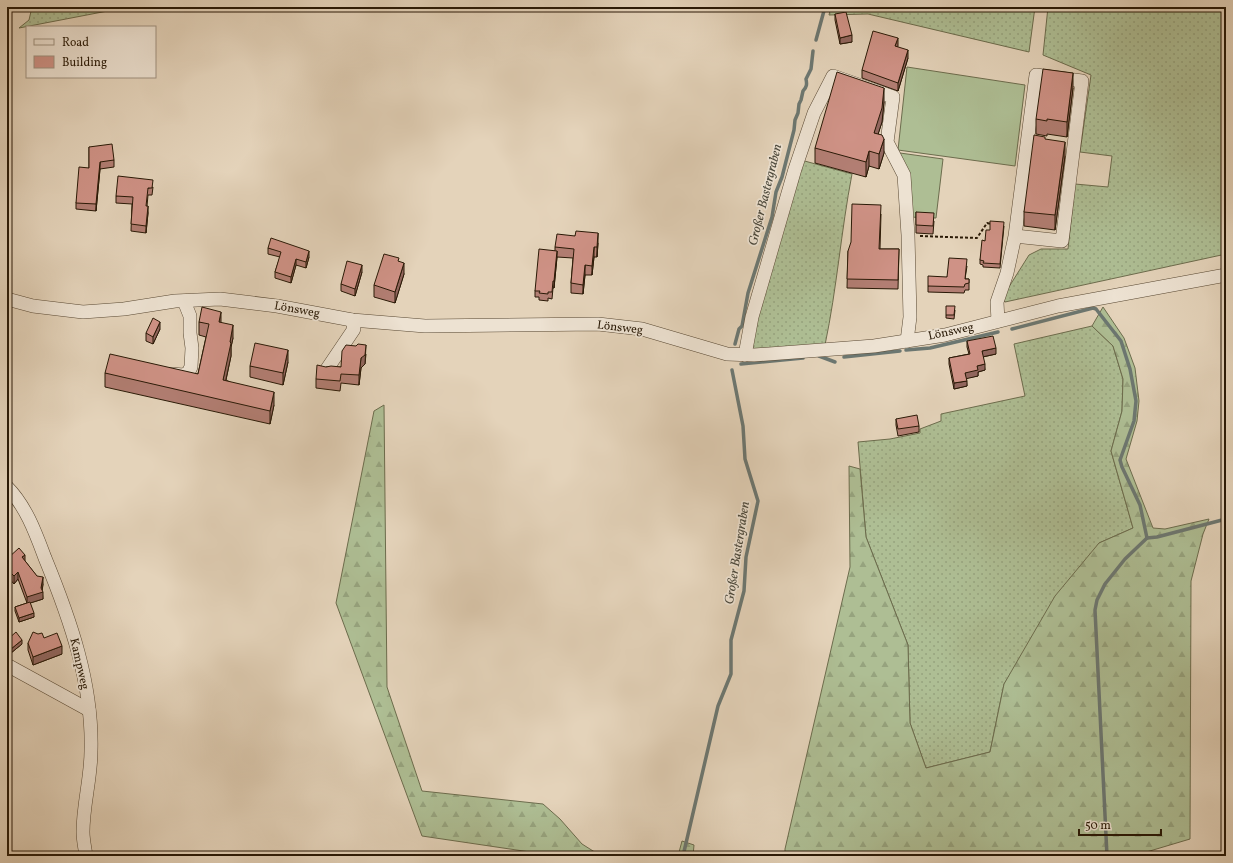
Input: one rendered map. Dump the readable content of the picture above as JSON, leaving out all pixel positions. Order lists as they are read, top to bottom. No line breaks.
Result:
{"streets":{"street":["Lönsweg","Kampweg"]},"water":["Großer Bastergraben"],"legend":["Road","Building"],"scale_bar":"50 m"}
